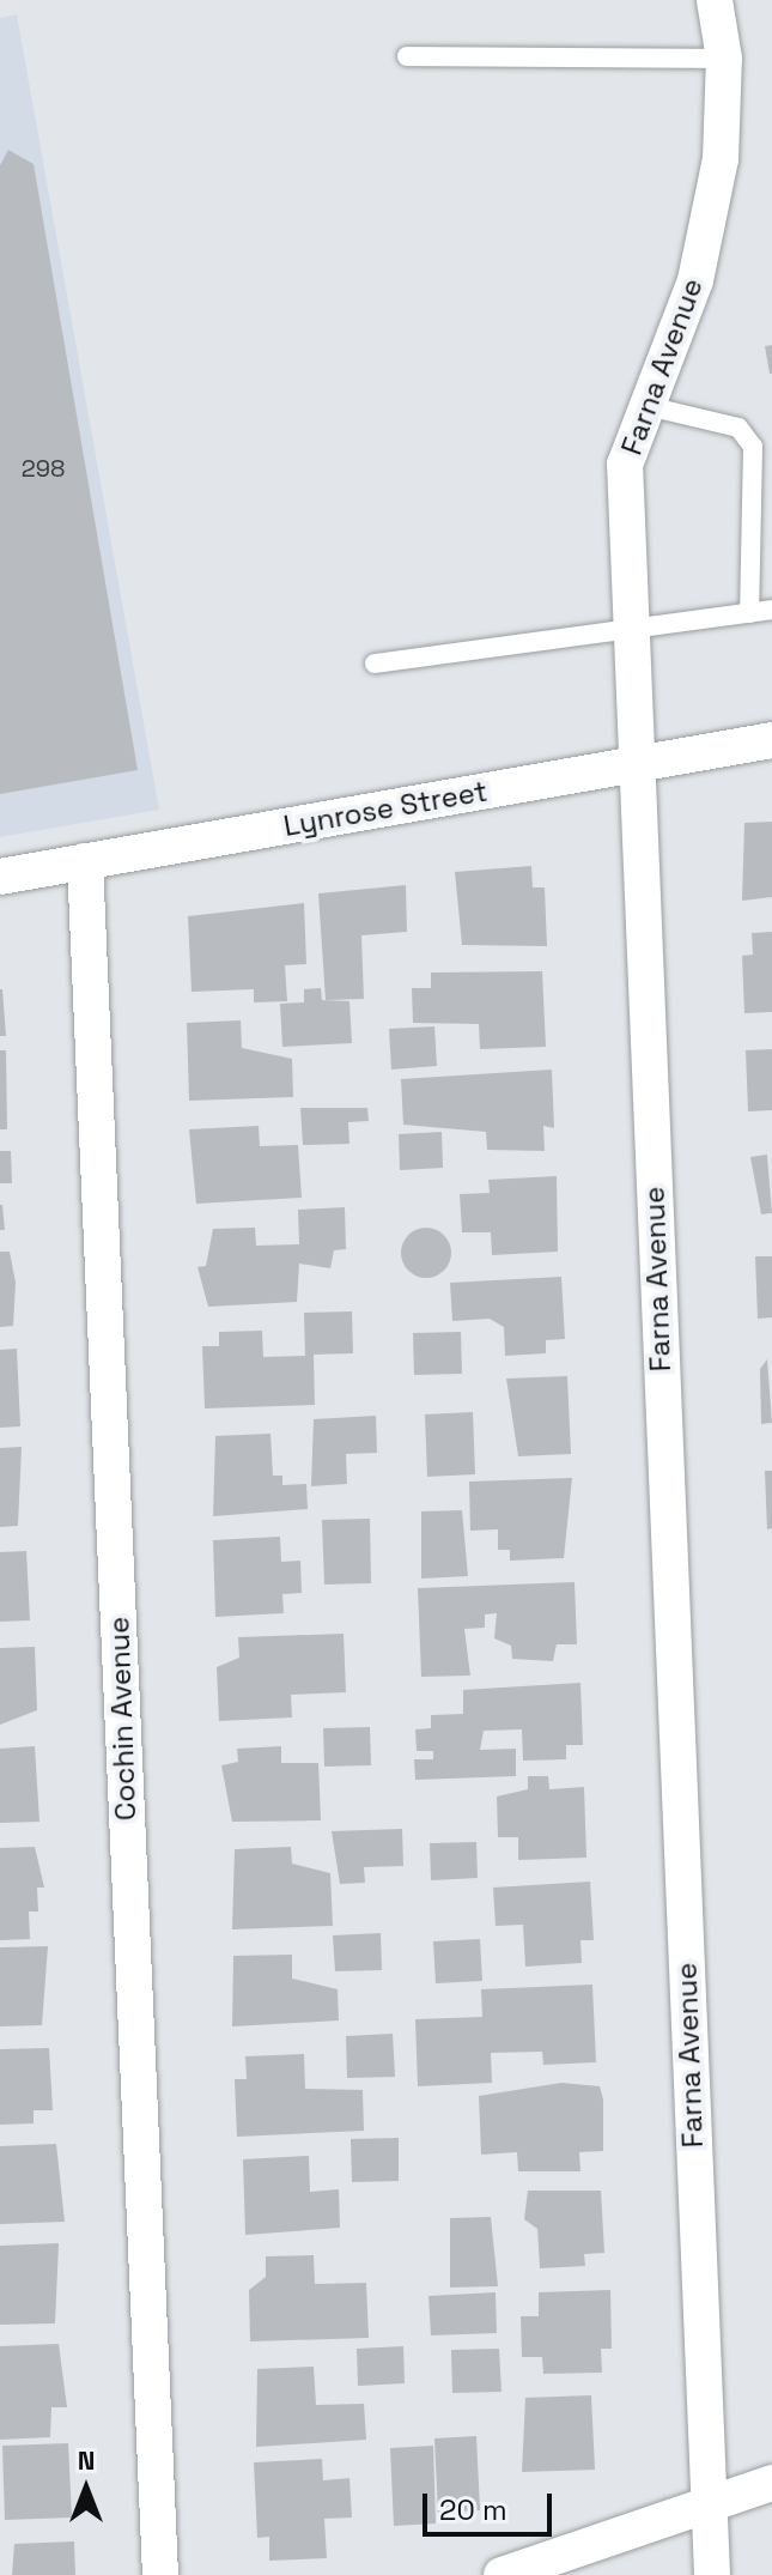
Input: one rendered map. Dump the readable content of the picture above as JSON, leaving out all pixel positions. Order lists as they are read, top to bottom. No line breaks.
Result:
{"streets":{"street":["Farna Avenue","Lynrose Street","Cochin Avenue"]},"crossings":[["Farna Avenue","Lynrose Street"],["Lynrose Street","Cochin Avenue"]],"house_numbers":["298"],"scale_bar":"20 m","north":"top"}
